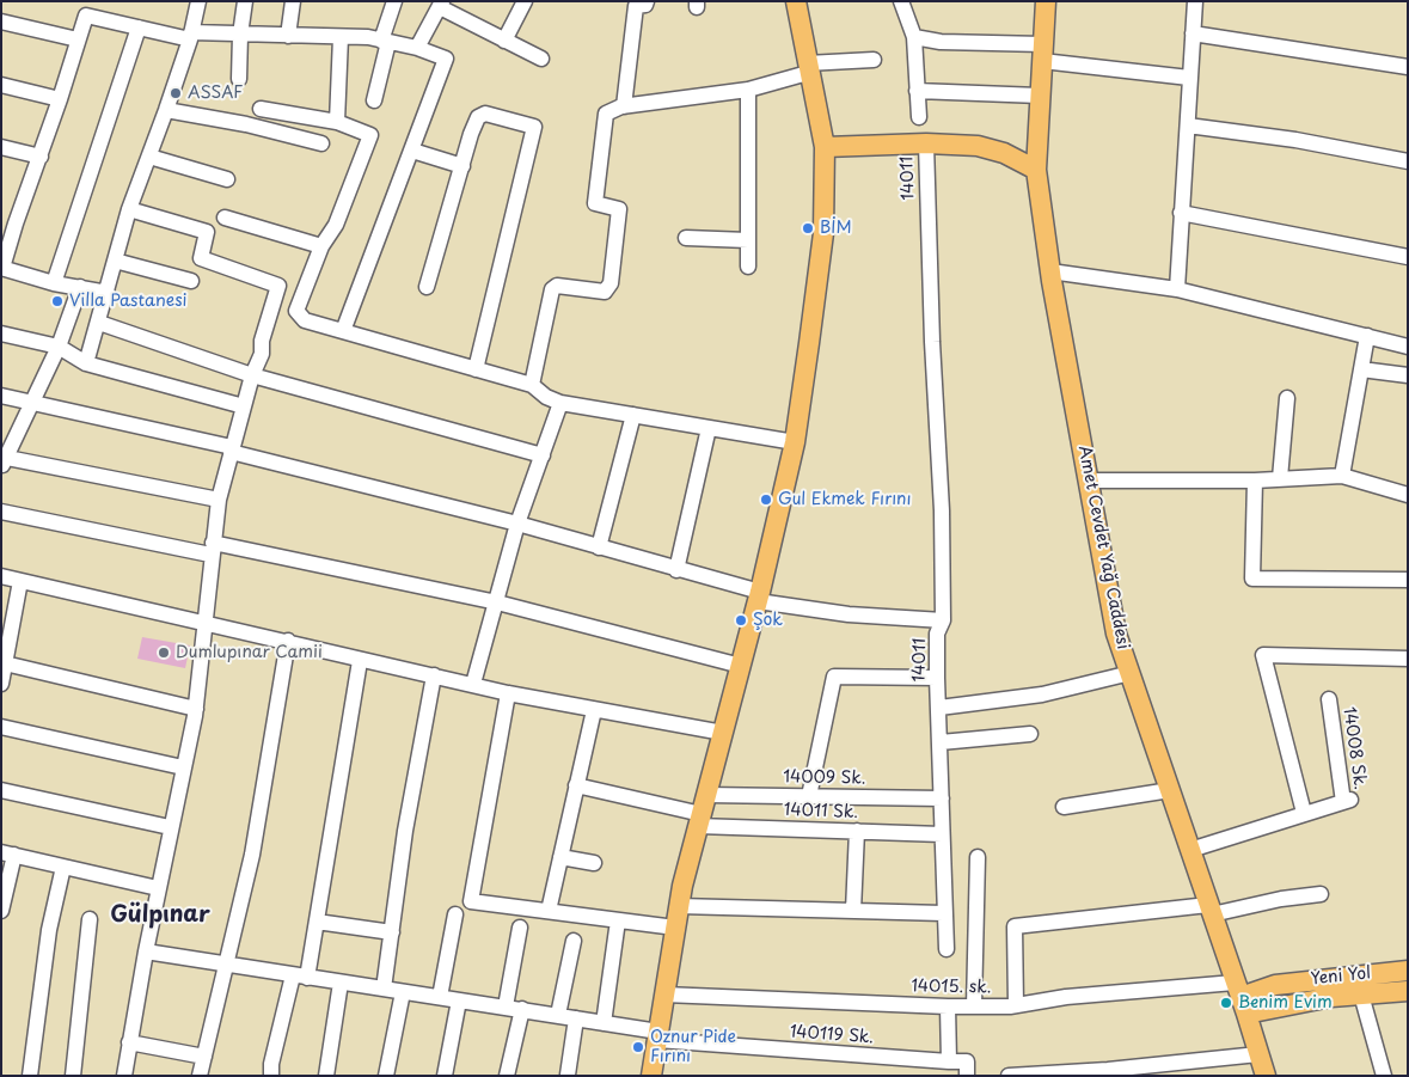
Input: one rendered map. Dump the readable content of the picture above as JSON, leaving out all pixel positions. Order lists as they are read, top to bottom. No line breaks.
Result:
{"streets":{"main road":["Amet Cevdet Yağ Caddesi","Yeni Yol"],"street":["14011","14008 Sk.","14009 Sk.","14011 Sk.","14015. sk.","140119 Sk."]},"crossings":[["14011","14009 Sk."],["14011","14011 Sk."],["Amet Cevdet Yağ Caddesi","Yeni Yol"],["Amet Cevdet Yağ Caddesi","14015. sk."],["Yeni Yol","14015. sk."]],"districts":["Gülpınar"],"places":["ASSAF","BİM","Villa Pastanesi","Gul Ekmek Fırını","Şok","Dumlupınar Camii","Benim Evim","Oznur Pide Fırını"]}
